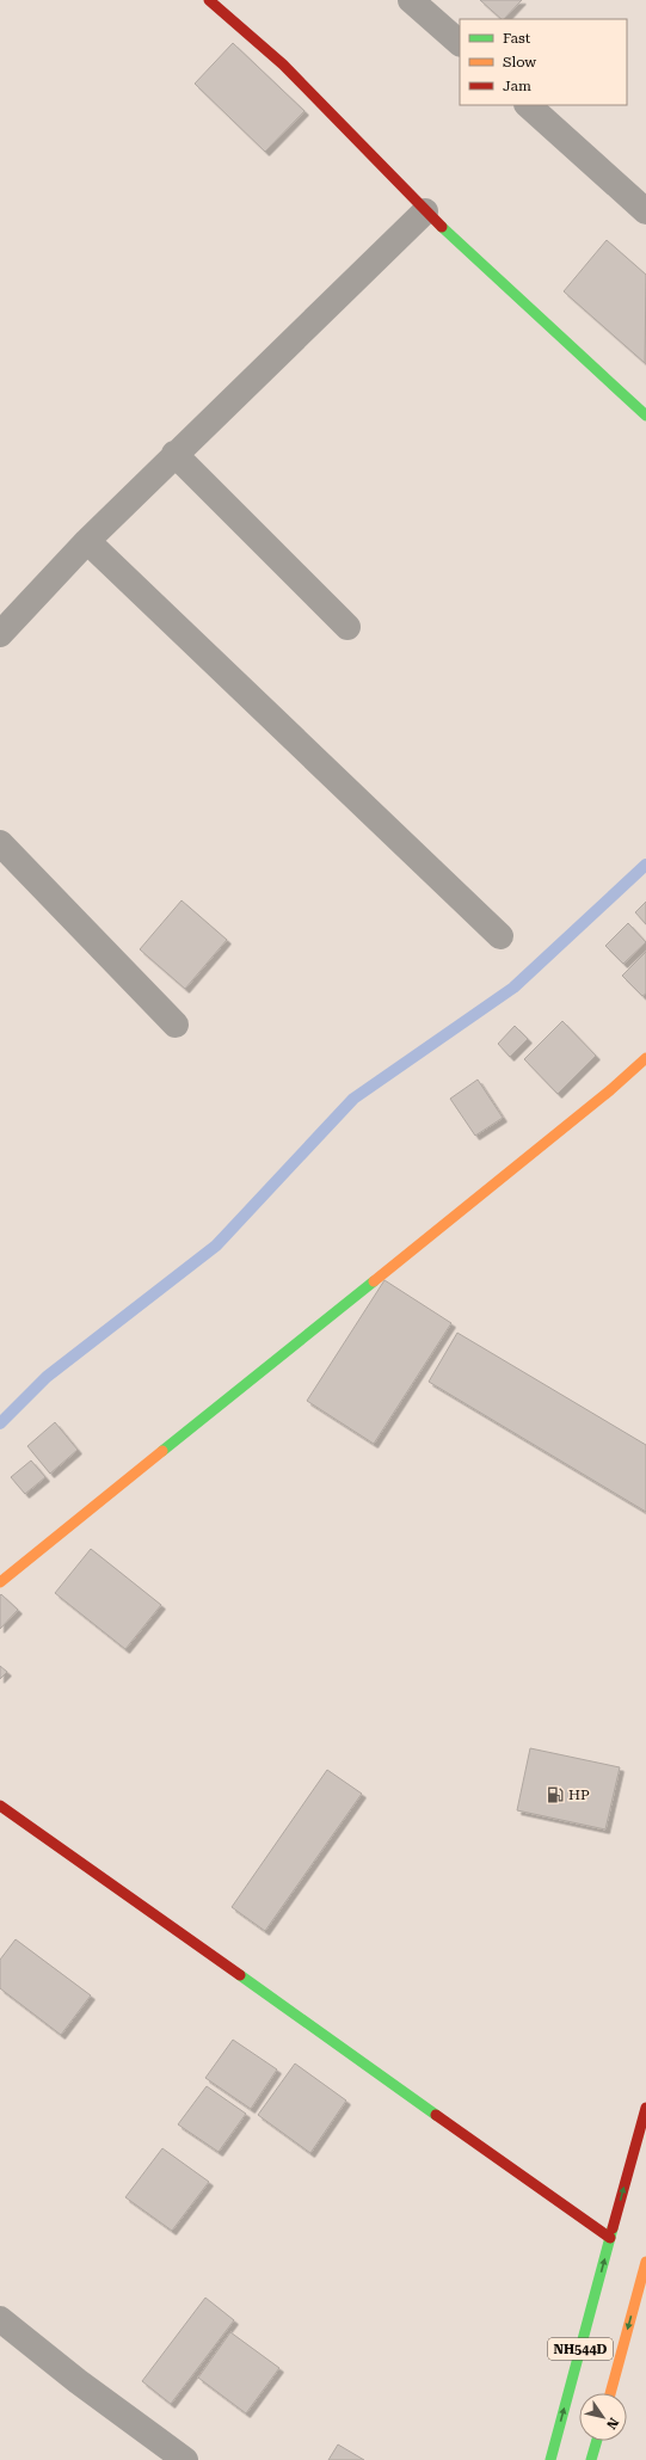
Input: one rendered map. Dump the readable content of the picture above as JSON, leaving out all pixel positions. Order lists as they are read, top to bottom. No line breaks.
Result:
{"streets":{"main road":["NH544D"]},"places":{"fuel station":["HP"]},"legend":["Fast","Slow","Jam"],"north":"bottom right"}
